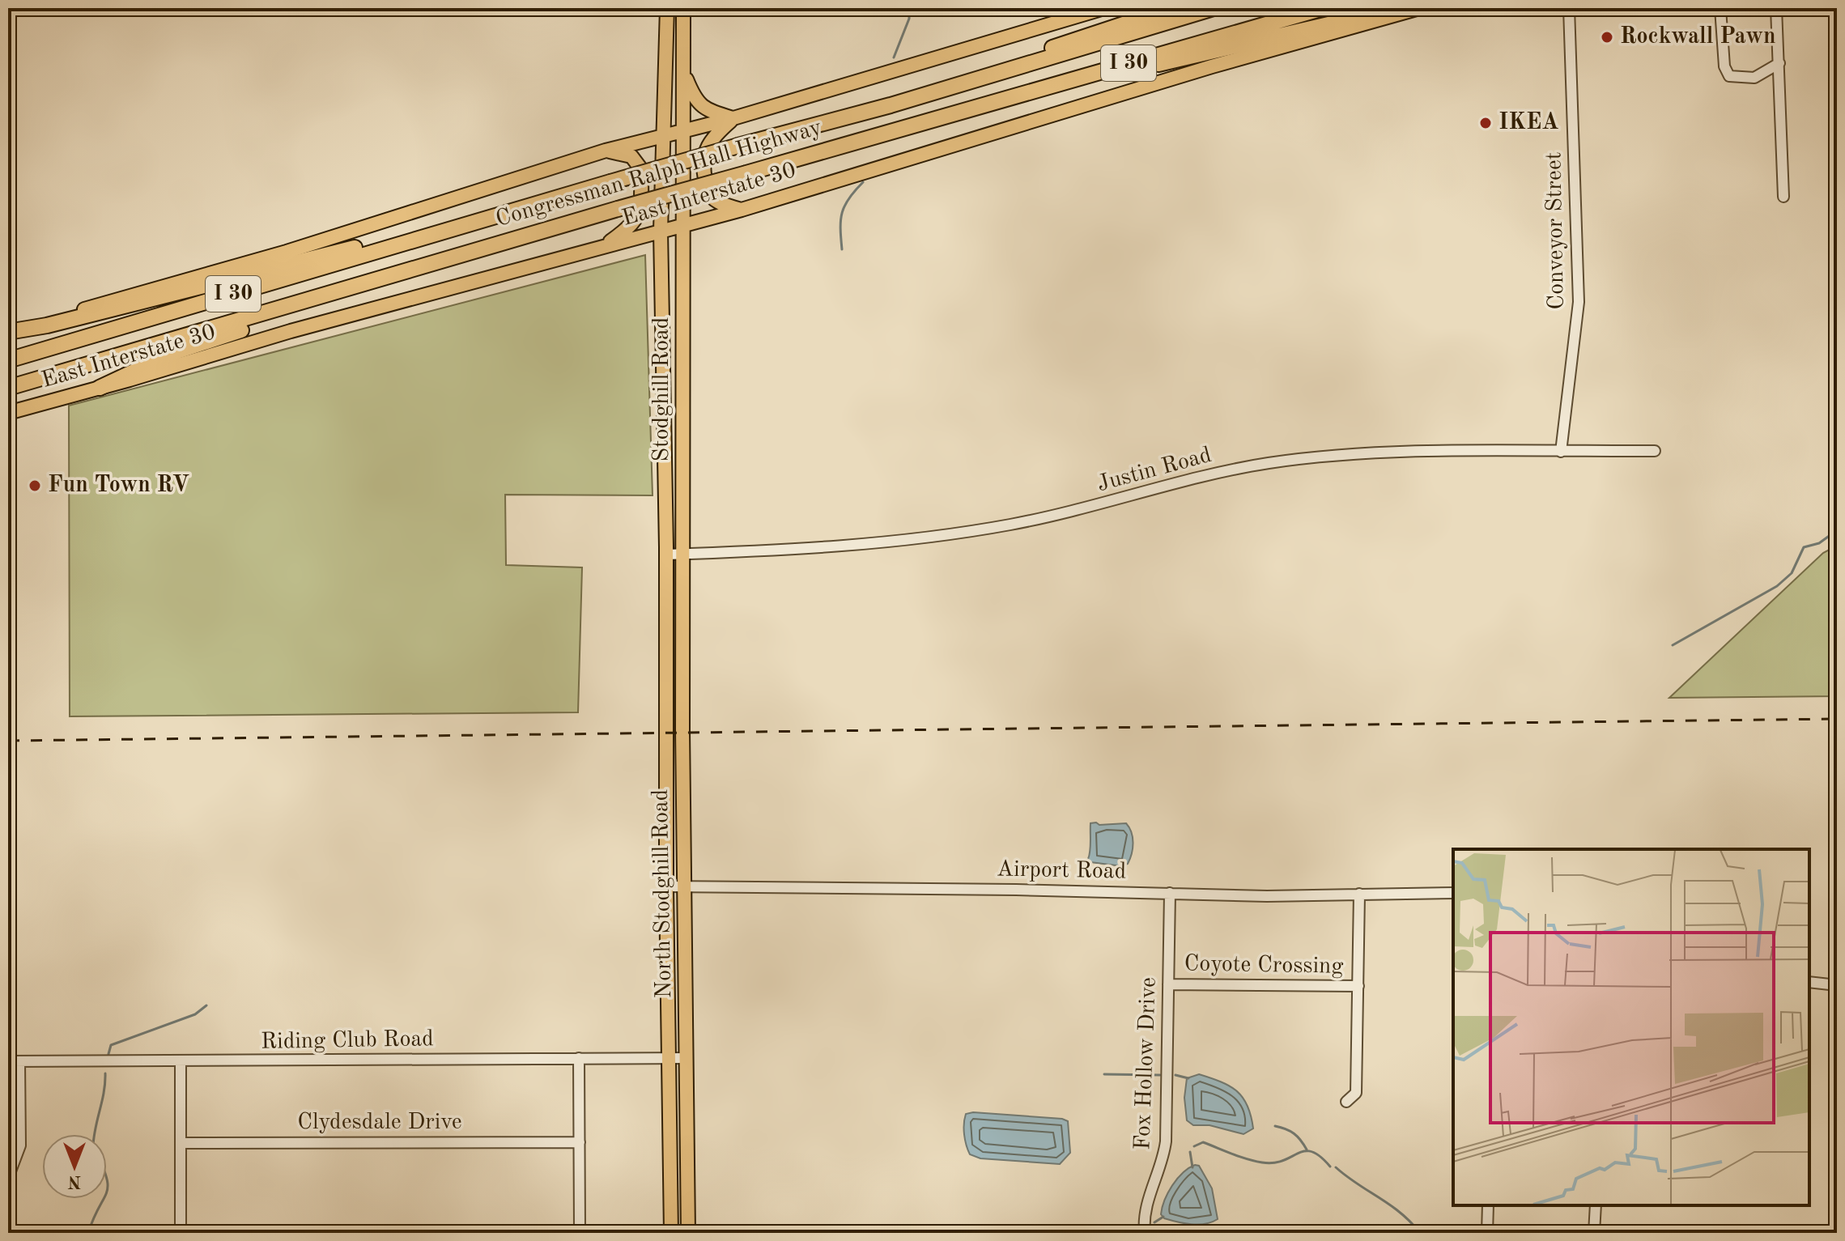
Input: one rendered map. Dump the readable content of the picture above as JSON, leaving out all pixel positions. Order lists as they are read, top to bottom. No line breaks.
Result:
{"streets":{"highway":["I 30","Congressman Ralph Hall Highway"],"main road":["East Interstate 30","Stodghill Road","North Stodghill Road"],"street":["Conveyor Street","Justin Road","Airport Road","Coyote Crossing","Riding Club Road","Fox Hollow Drive","Clydesdale Drive"]},"crossings":[["East Interstate 30","Stodghill Road"],["Conveyor Street","Justin Road"],["Stodghill Road","Justin Road"],["Stodghill Road","North Stodghill Road"],["Justin Road","North Stodghill Road"],["Airport Road","North Stodghill Road"],["Airport Road","Fox Hollow Drive"],["North Stodghill Road","Riding Club Road"],["Coyote Crossing","Fox Hollow Drive"]],"places":["Rockwall Pawn","IKEA","Fun Town RV"],"north":"bottom"}
